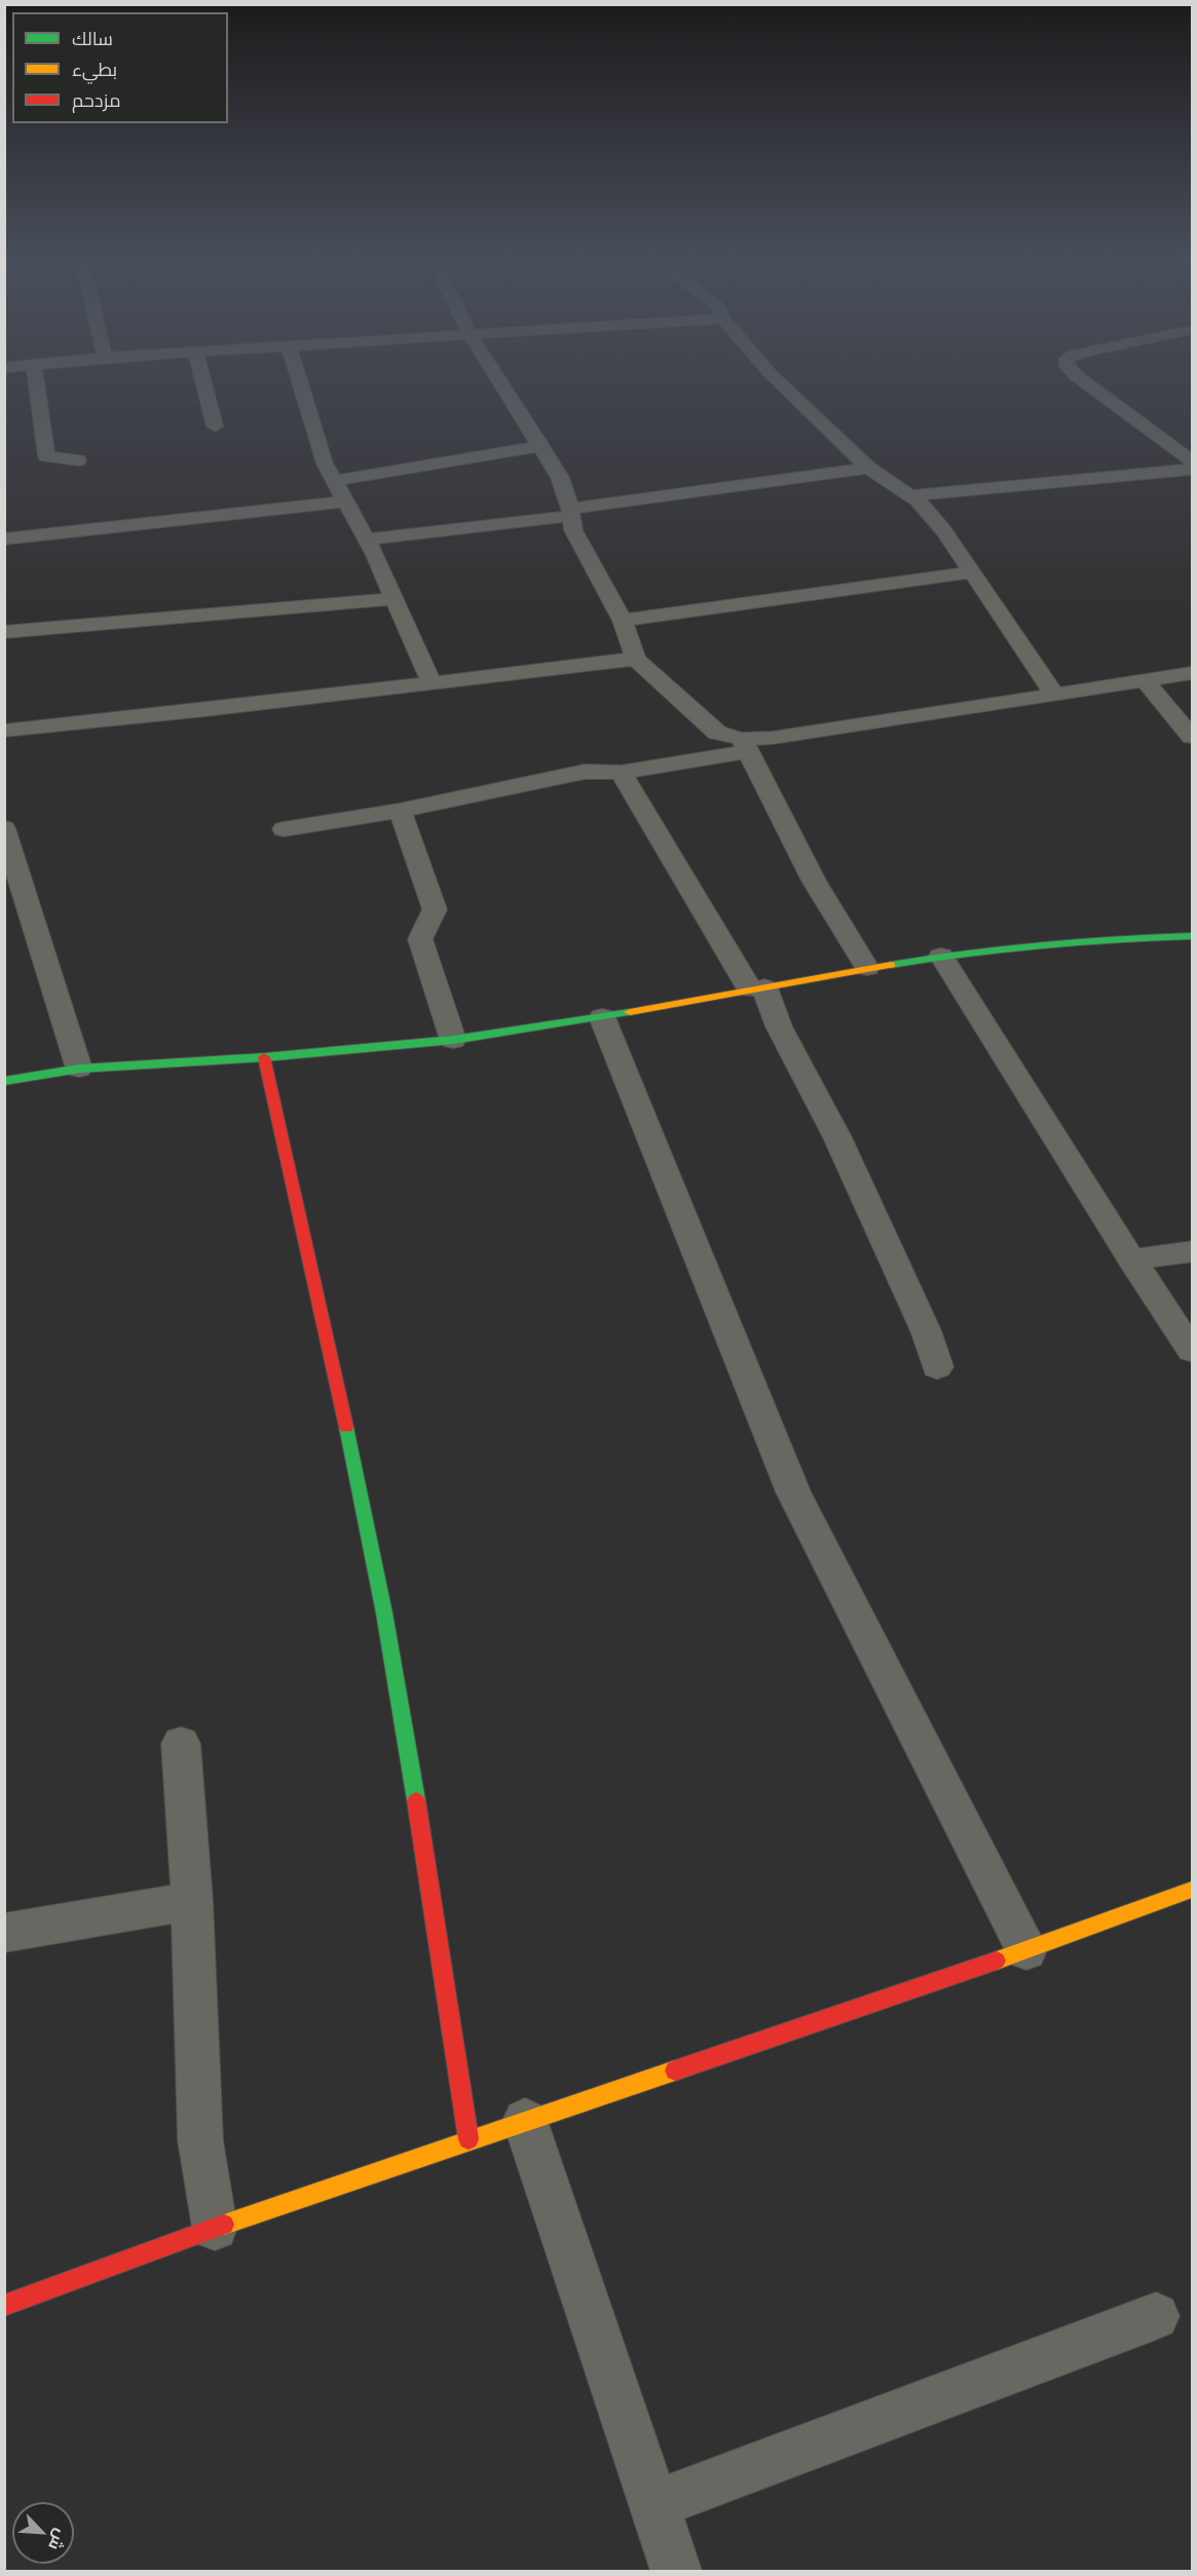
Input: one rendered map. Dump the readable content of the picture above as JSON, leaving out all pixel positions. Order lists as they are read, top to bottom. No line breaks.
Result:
{"legend":["سالك","بطيء","مزدحم"],"north":"bottom right"}
